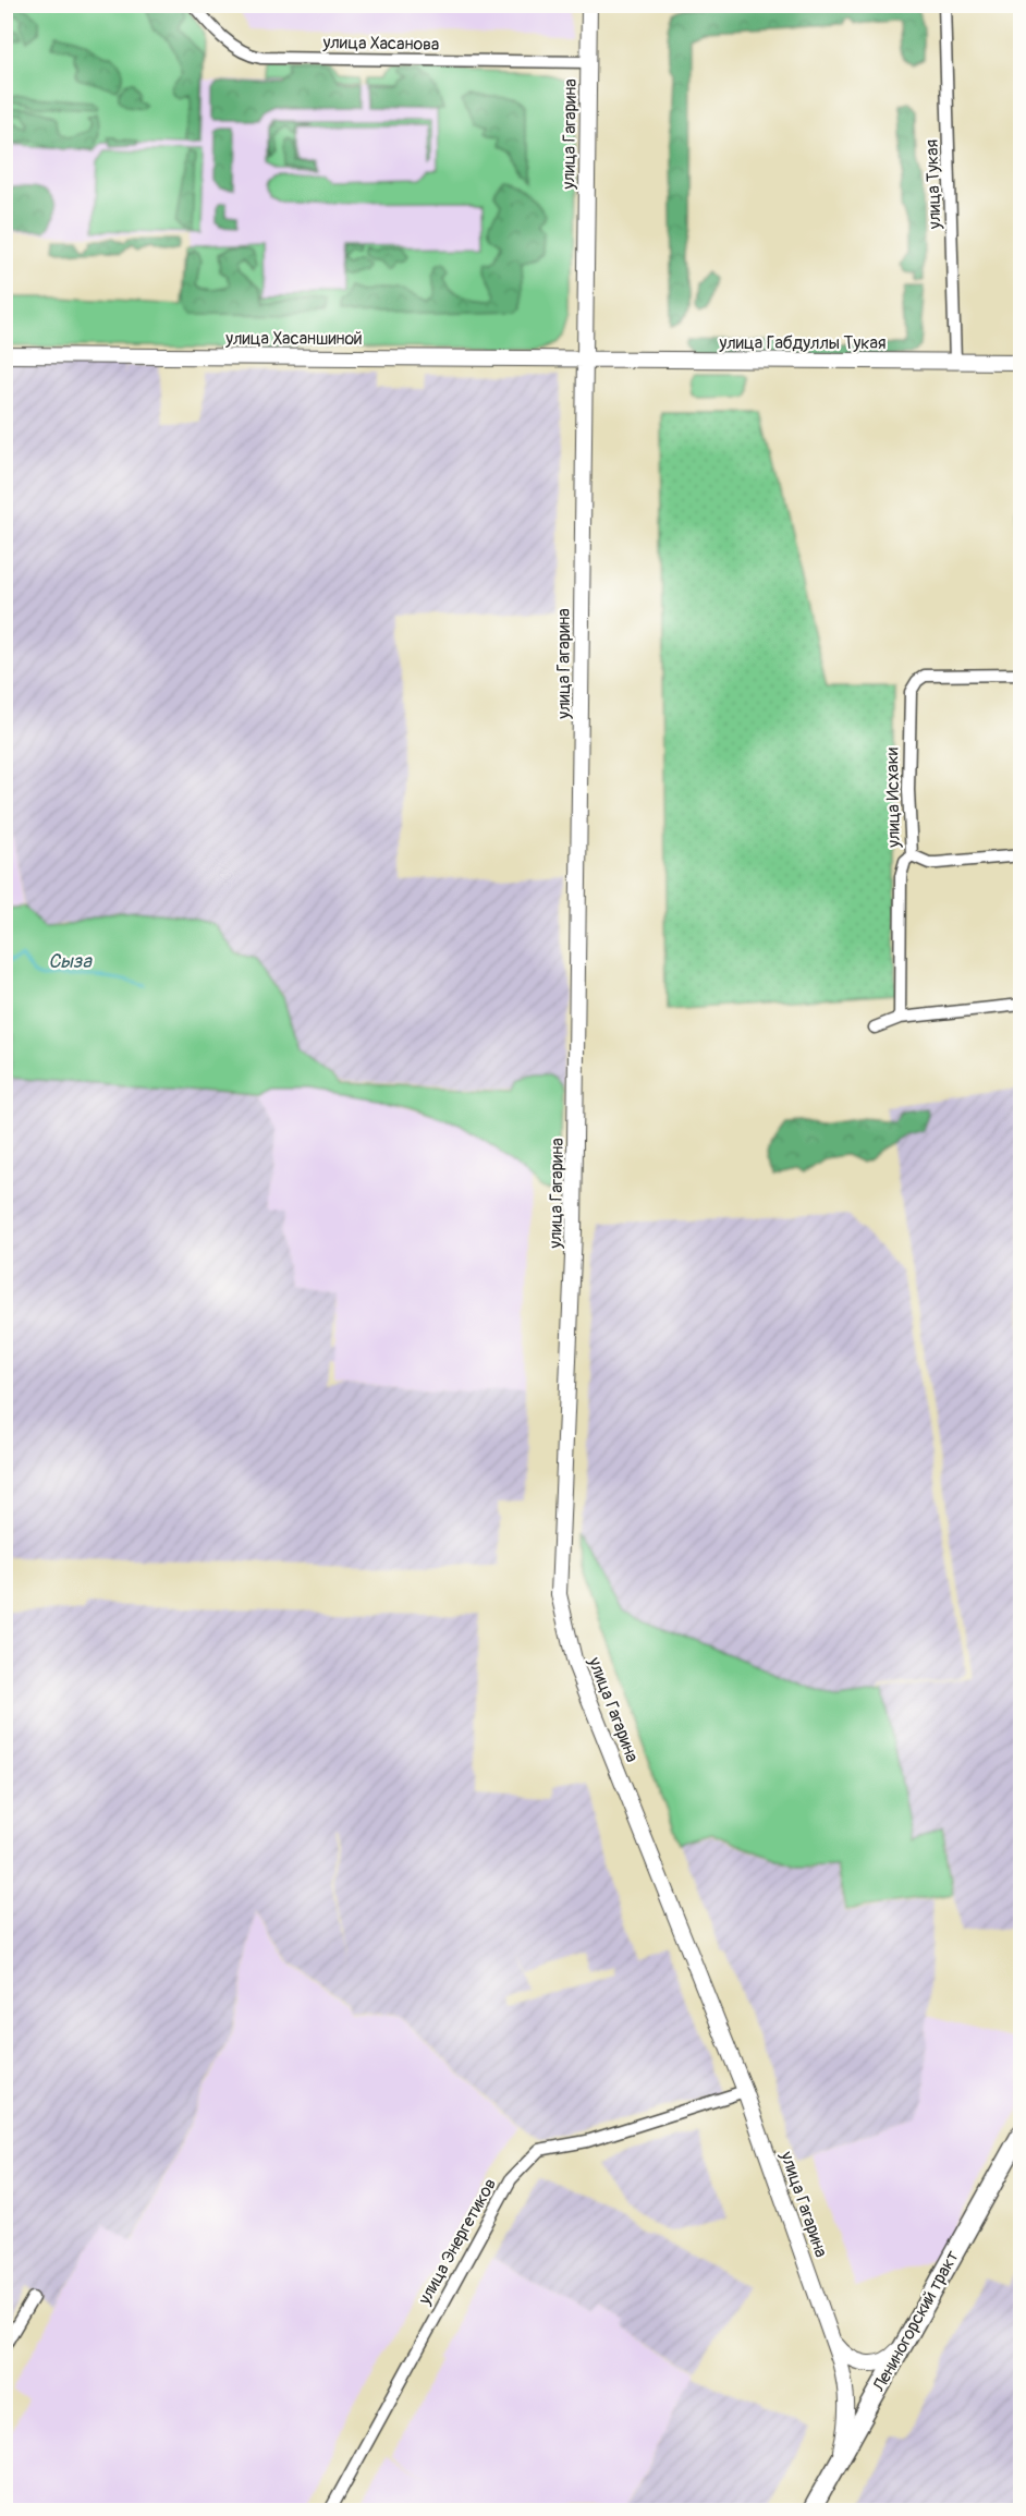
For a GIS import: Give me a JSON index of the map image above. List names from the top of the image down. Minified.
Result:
{"streets":{"main road":["Лениногорский тракт"],"street":["улица Хасанова","улица Гагарина","улица Тукая","улица Хасаншиной","улица Габдуллы Тукая","улица Исхаки","улица Энергетиков"]},"crossings":[["улица Хасанова","улица Гагарина"],["улица Гагарина","улица Хасаншиной"],["улица Гагарина","улица Габдуллы Тукая"],["улица Гагарина","улица Энергетиков"],["улица Гагарина","Лениногорский тракт"],["улица Тукая","улица Габдуллы Тукая"],["улица Хасаншиной","улица Габдуллы Тукая"]],"water":["Сыза"]}
